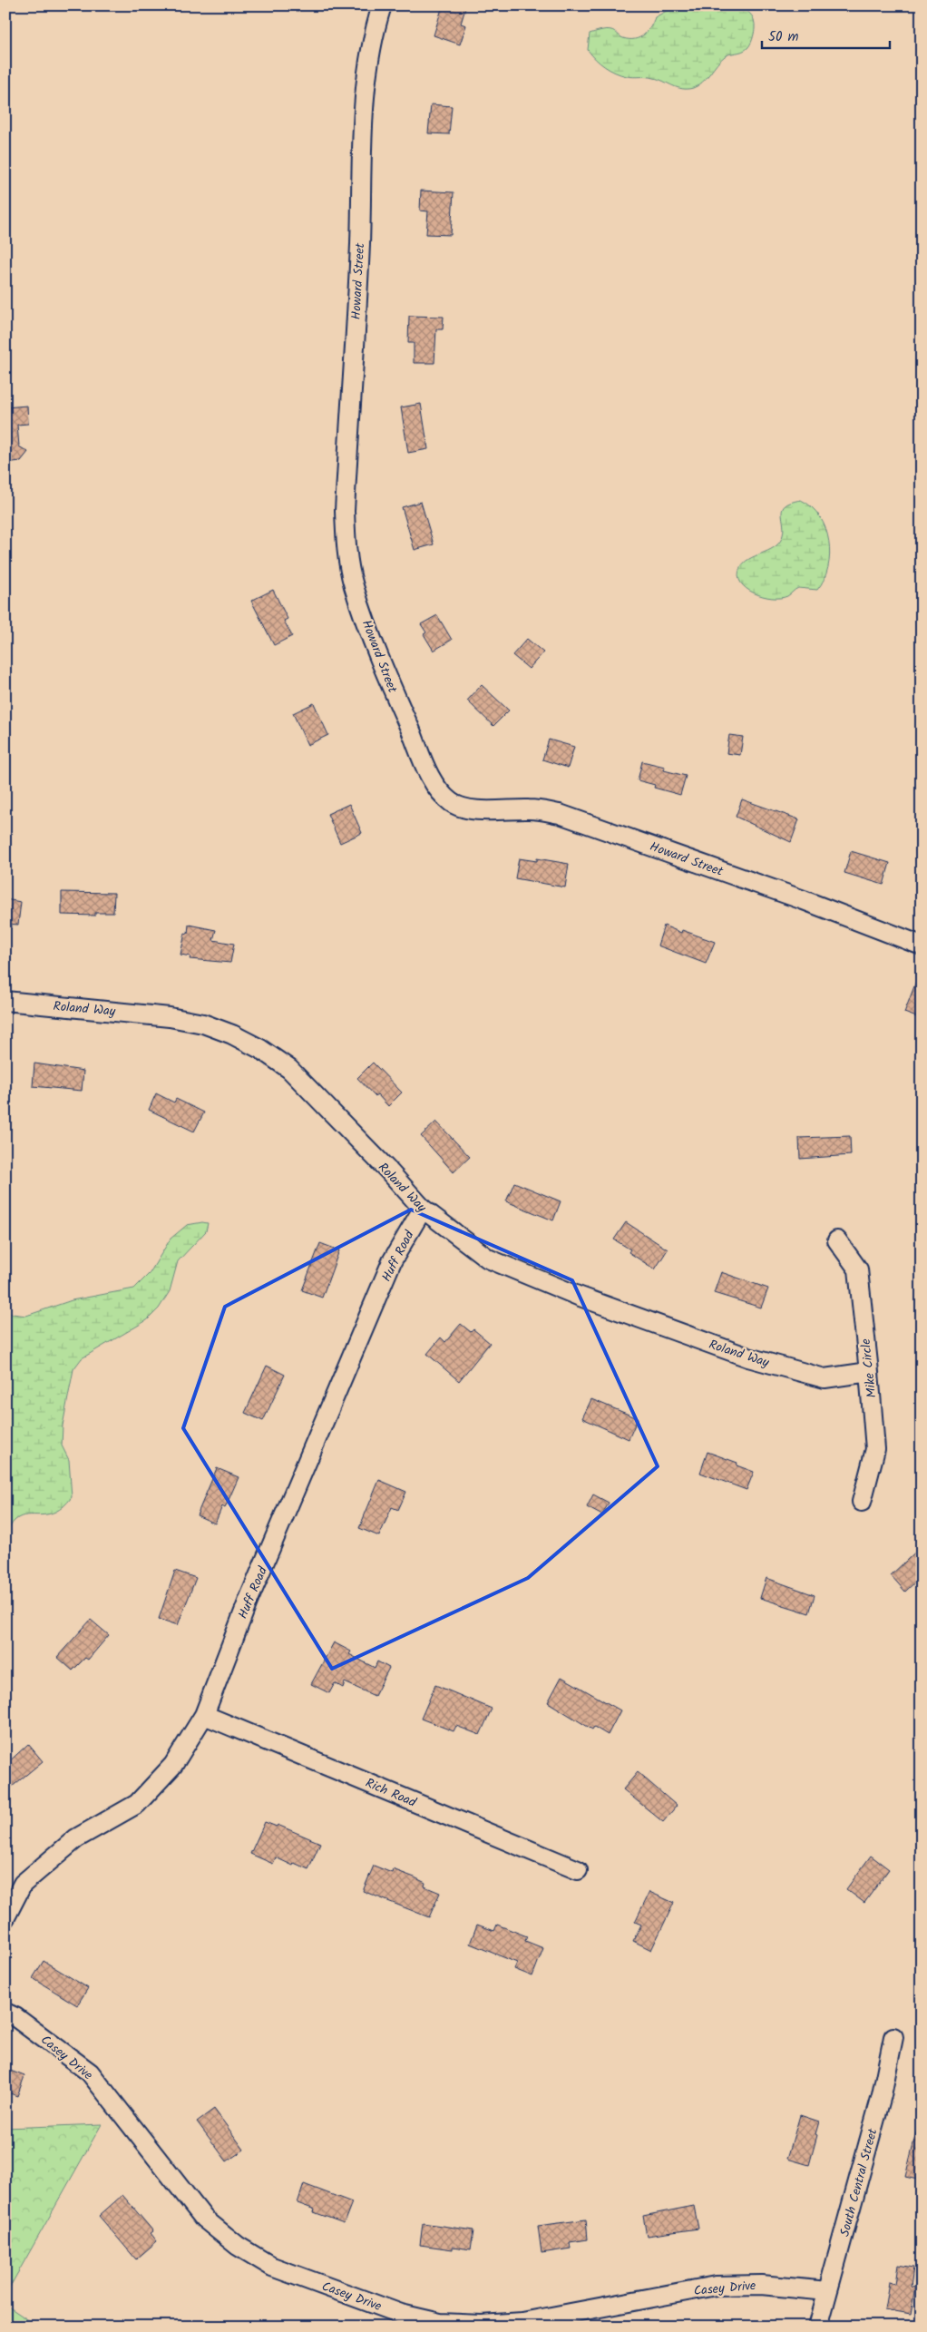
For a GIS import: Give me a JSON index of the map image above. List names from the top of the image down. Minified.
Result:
{"streets":{"street":["Howard Street","Roland Way","Huff Road","Mike Circle","Rich Road","Casey Drive","South Central Street"]},"crossings":[["Roland Way","Huff Road"],["Roland Way","Mike Circle"],["Huff Road","Rich Road"],["Casey Drive","South Central Street"]],"scale_bar":"50 m"}
